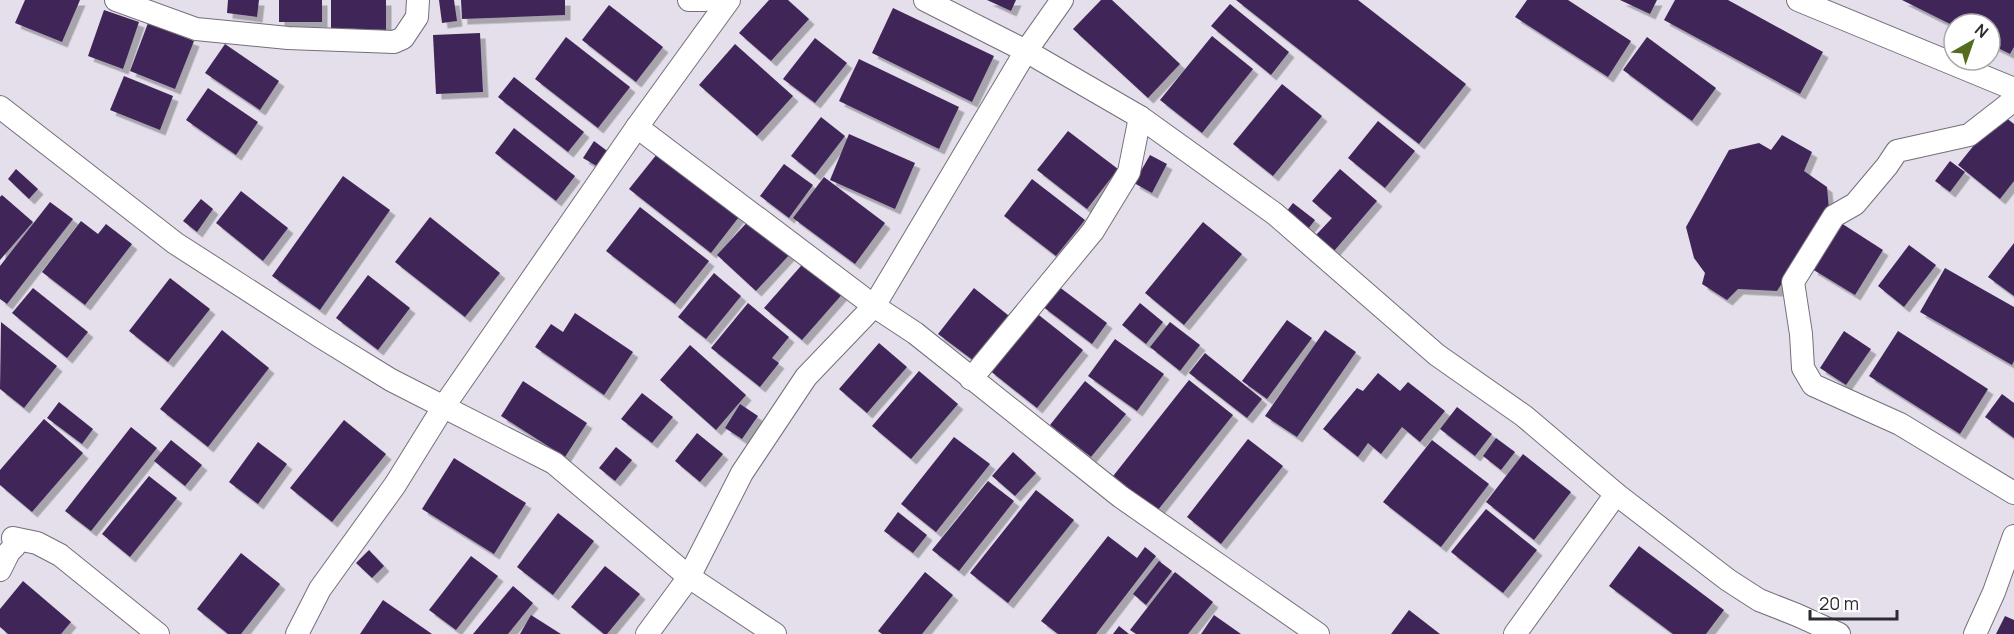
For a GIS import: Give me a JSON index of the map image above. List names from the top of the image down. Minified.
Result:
{"scale_bar":"20 m","north":"top right"}
